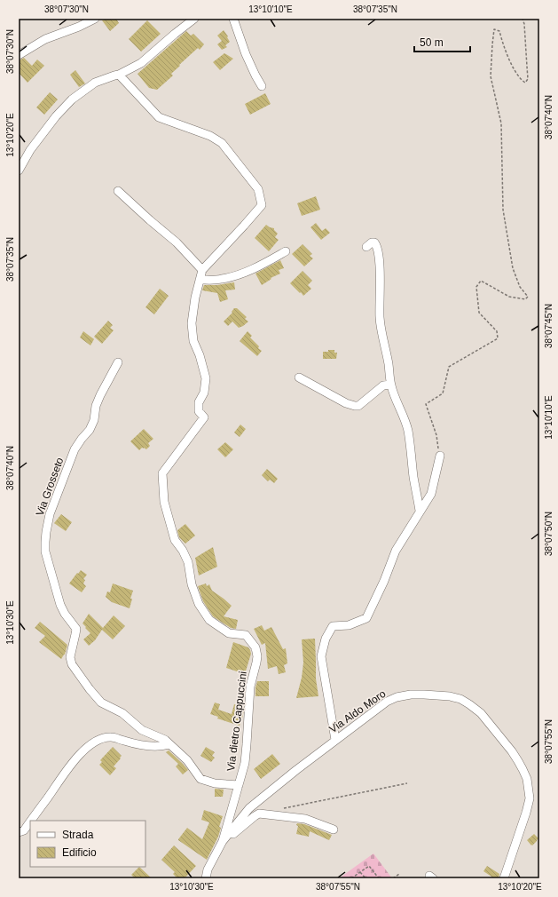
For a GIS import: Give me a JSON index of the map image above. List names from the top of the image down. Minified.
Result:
{"streets":{"street":["Via Grosseto","Via Aldo Moro","Via dietro Cappuccini"]},"crossings":[["Via Grosseto","Via dietro Cappuccini"],["Via Aldo Moro","Via dietro Cappuccini"]],"legend":["Strada","Edificio"],"scale_bar":"50 m","coordinates":["38°07'30\"N","13°10'10\"E","38°07'35\"N","38°07'40\"N","13°10'20\"E","38°07'45\"N","38°07'50\"N","13°10'30\"E","38°07'55\"N"]}
